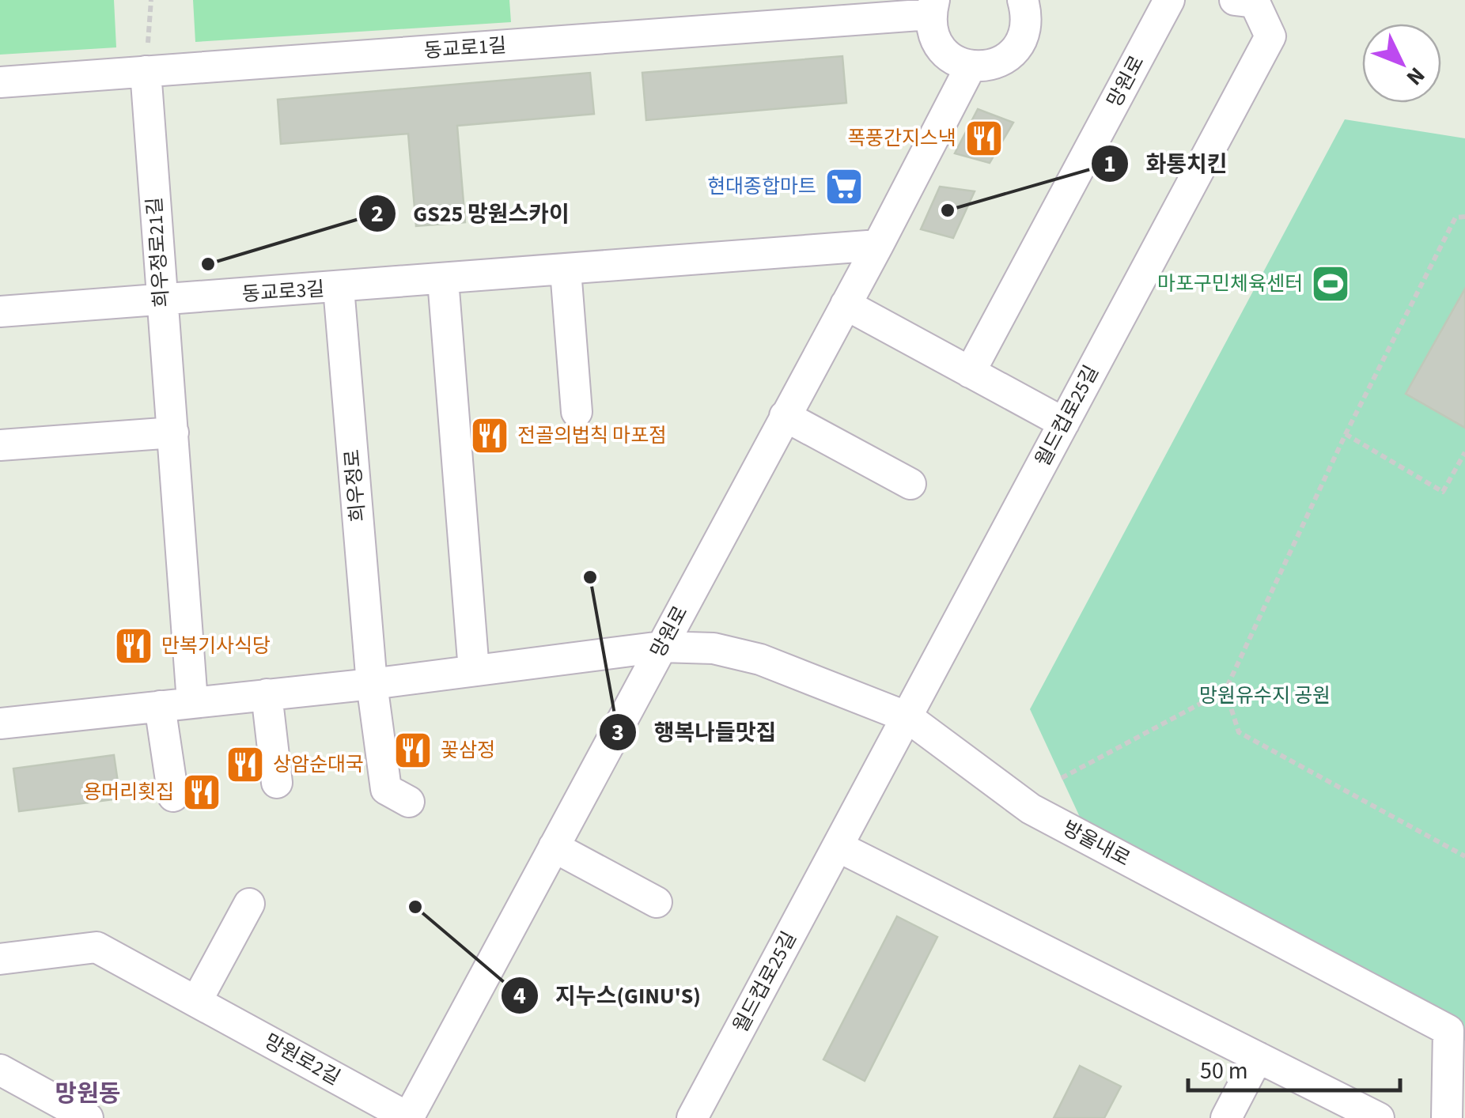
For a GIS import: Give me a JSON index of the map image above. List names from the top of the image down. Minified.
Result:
{"streets":{"street":["동교로1길","망원로","희우정로21길","동교로3길","월드컵로25길","희우정로","방울내로","망원로2길"]},"crossings":[["동교로1길","희우정로21길"],["망원로","동교로3길"],["망원로","방울내로"],["망원로","망원로2길"],["희우정로21길","동교로3길"],["동교로3길","희우정로"],["월드컵로25길","방울내로"]],"districts":["망원동"],"parks":["망원유수지 공원"],"places":{"restaurant":["폭풍간지스낵","전골의법칙 마포점","만복기사식당","꽃삼정","상암순대국","용머리횟집"],"supermarket":["현대종합마트"],"other":["화통치킨","GS25 망원스카이","행복나들맛집","지누스(GINU'S)"],"sports":["마포구민체육센터"]},"scale_bar":"50 m","north":"bottom right"}
